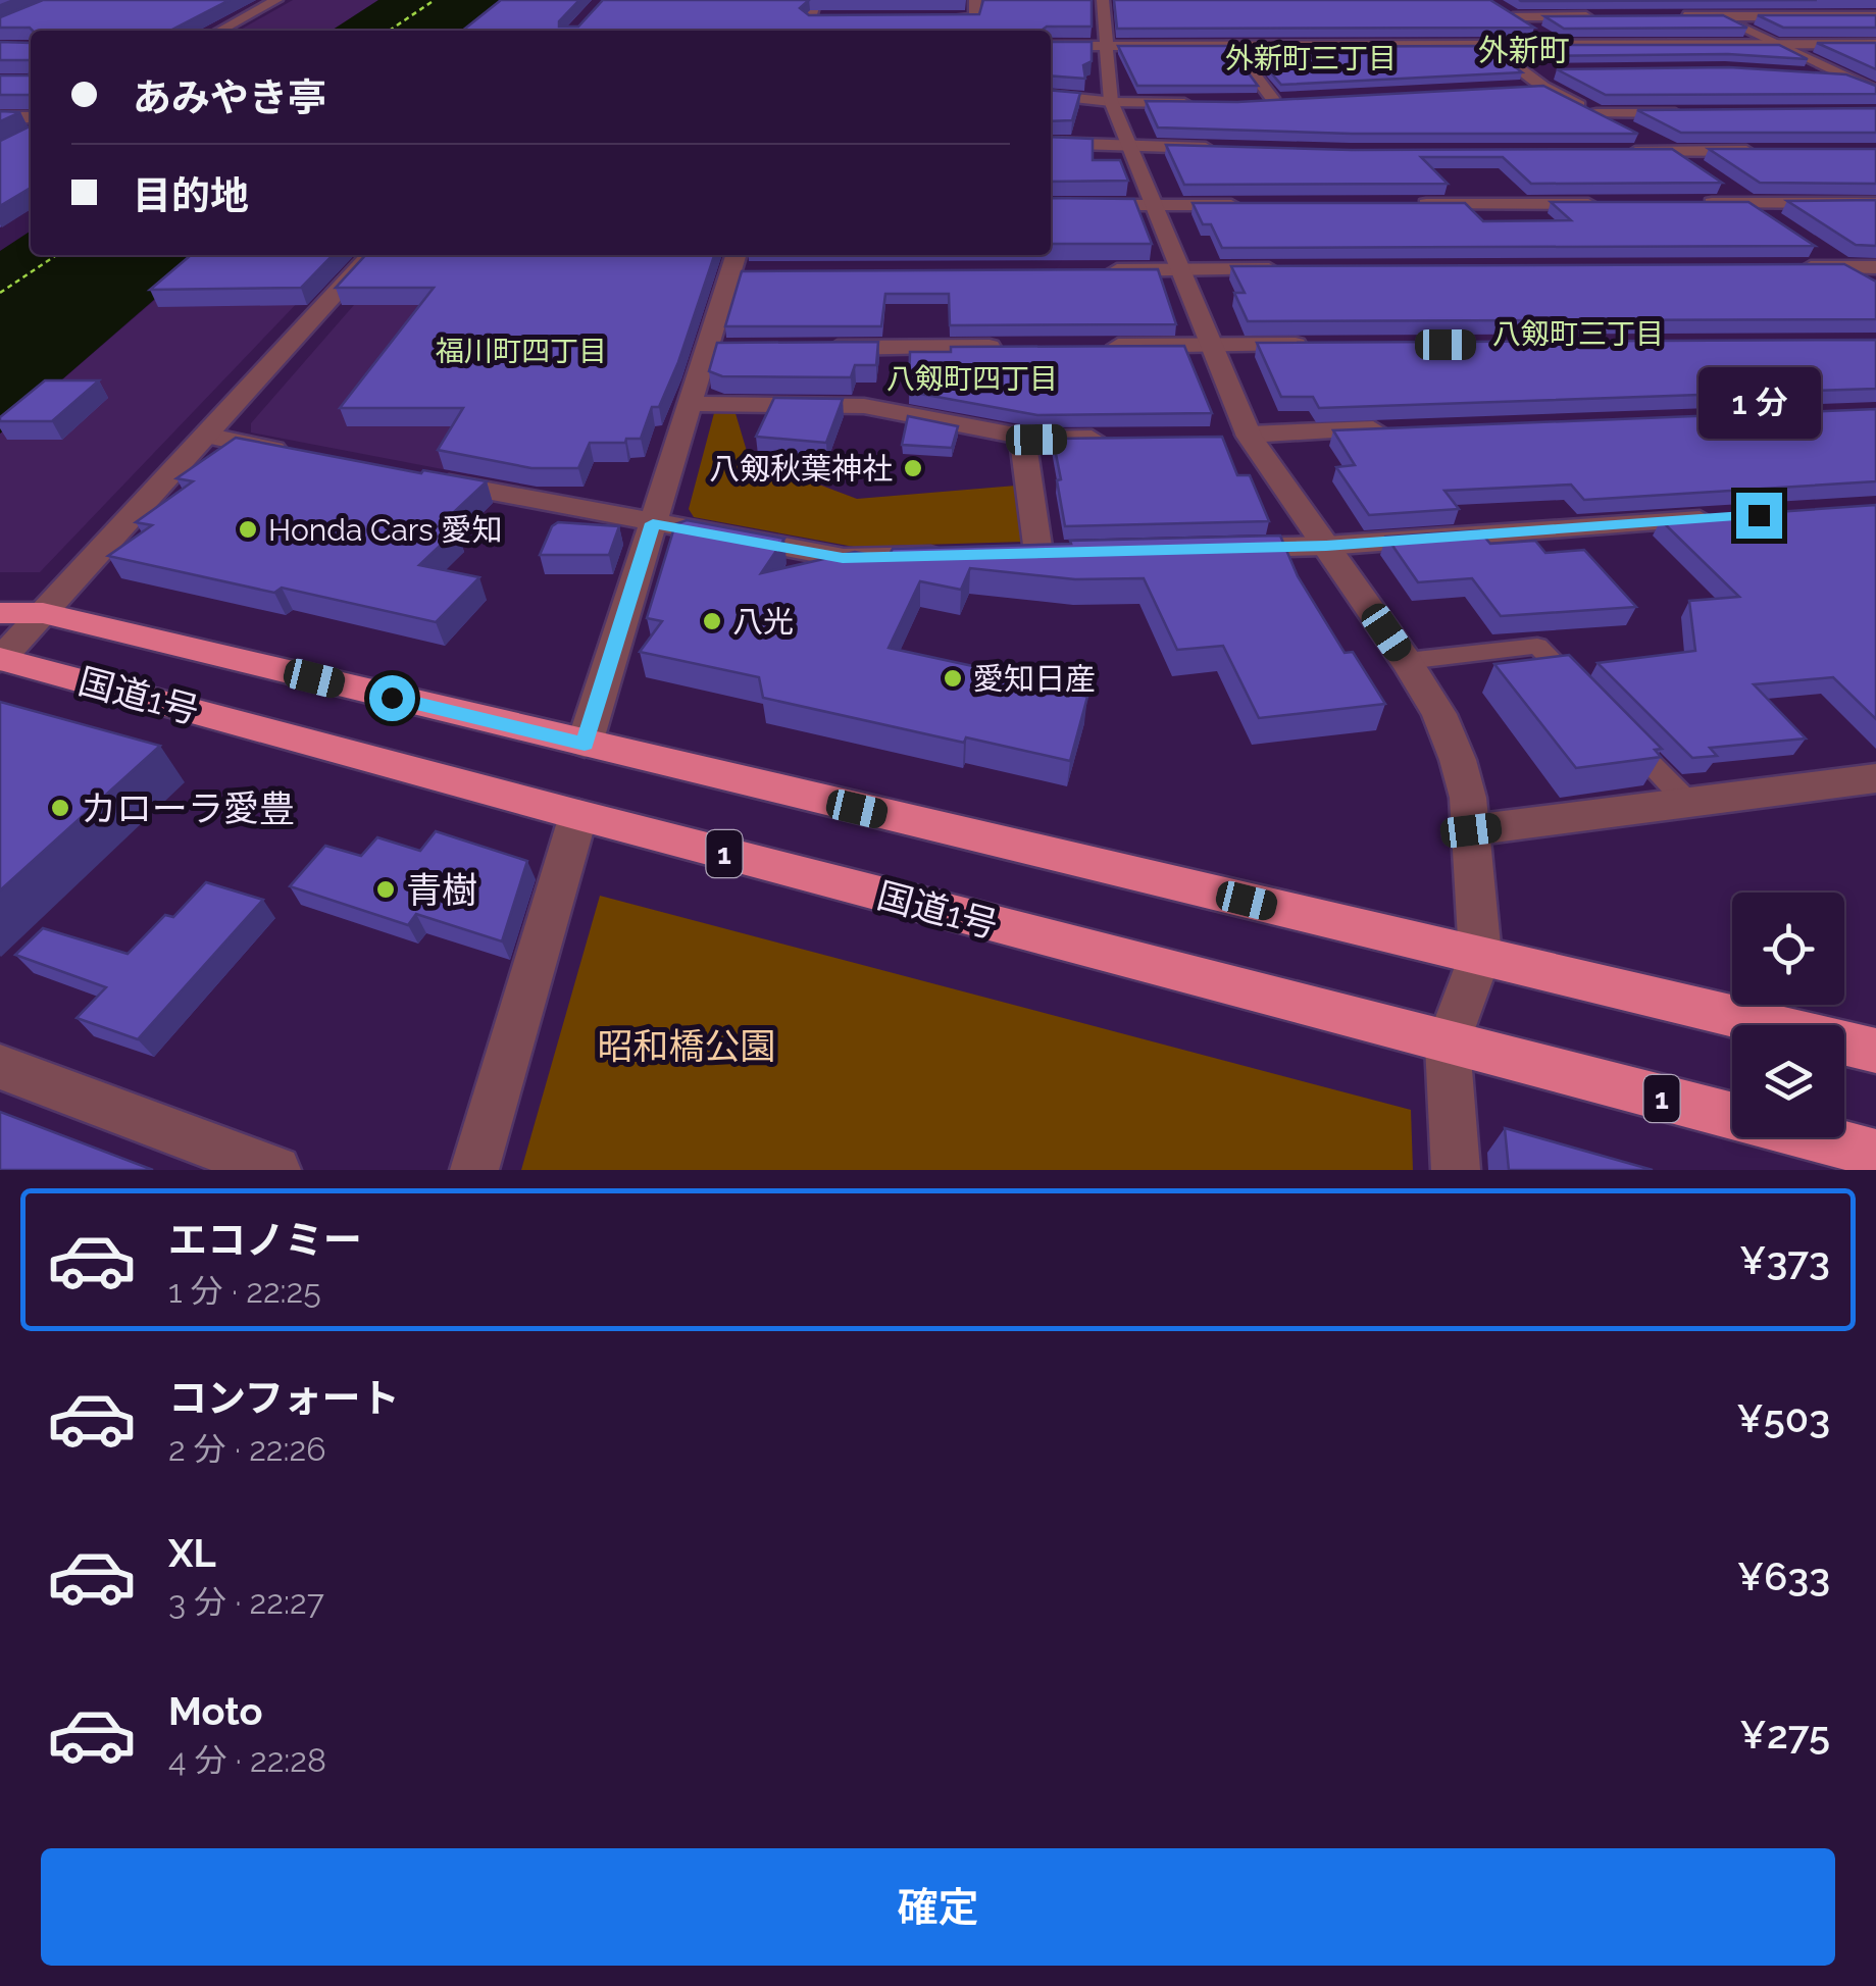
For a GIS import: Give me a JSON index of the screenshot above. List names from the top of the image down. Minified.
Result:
{"streets":{"highway":["国道1号","1"]},"districts":["外新町","外新町三丁目","八剱町三丁目","福川町四丁目","八剱町四丁目"],"parks":["昭和橋公園"],"places":["八剱秋葉神社","Honda Cars 愛知","八光","愛知日産","カローラ愛豊","青樹"],"page":{"banner":["あみやき亭","目的地"],"bubble":"1 分","list":[{"name":"エコノミー","note":"1 分 · 22:25","value":"¥373"},{"name":"コンフォート","note":"2 分 · 22:26","value":"¥503"},{"name":"XL","note":"3 分 · 22:27","value":"¥633"},{"name":"Moto","note":"4 分 · 22:28","value":"¥275"}],"buttons":"確定"}}
